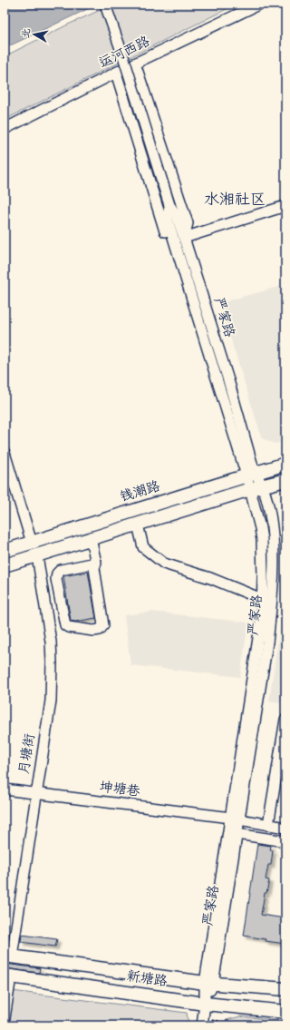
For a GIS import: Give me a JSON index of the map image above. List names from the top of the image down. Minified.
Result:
{"streets":{"main road":["钱潮路","新塘路"],"street":["运河西路","严家路","月塘街","坤塘巷"]},"crossings":[["运河西路","严家路"],["严家路","钱潮路"],["严家路","坤塘巷"],["严家路","新塘路"],["月塘街","坤塘巷"],["月塘街","新塘路"]],"districts":["水湘社区"],"north":"left"}
